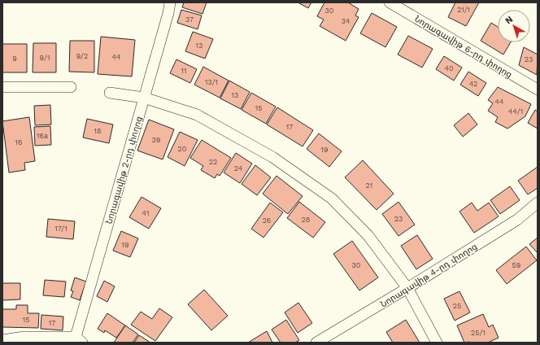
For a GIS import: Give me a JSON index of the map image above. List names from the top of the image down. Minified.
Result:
{"streets":{"street":["Նորագավիթ 6-րդ փողոց","Նորագավիթ 2-րդ փողոց","Նորագավիթ 4-րդ փողոց"]},"house_numbers":["21/1","30","37","34","13","9/2","44","9/1","9","23","40","11","13/1","42","13","44","15","44/1","17","18","16a","39","16","20","19","22","24","21","41","23","28","26","17/1","19","30","59","25","15","17","25/1"],"north":"top left"}
